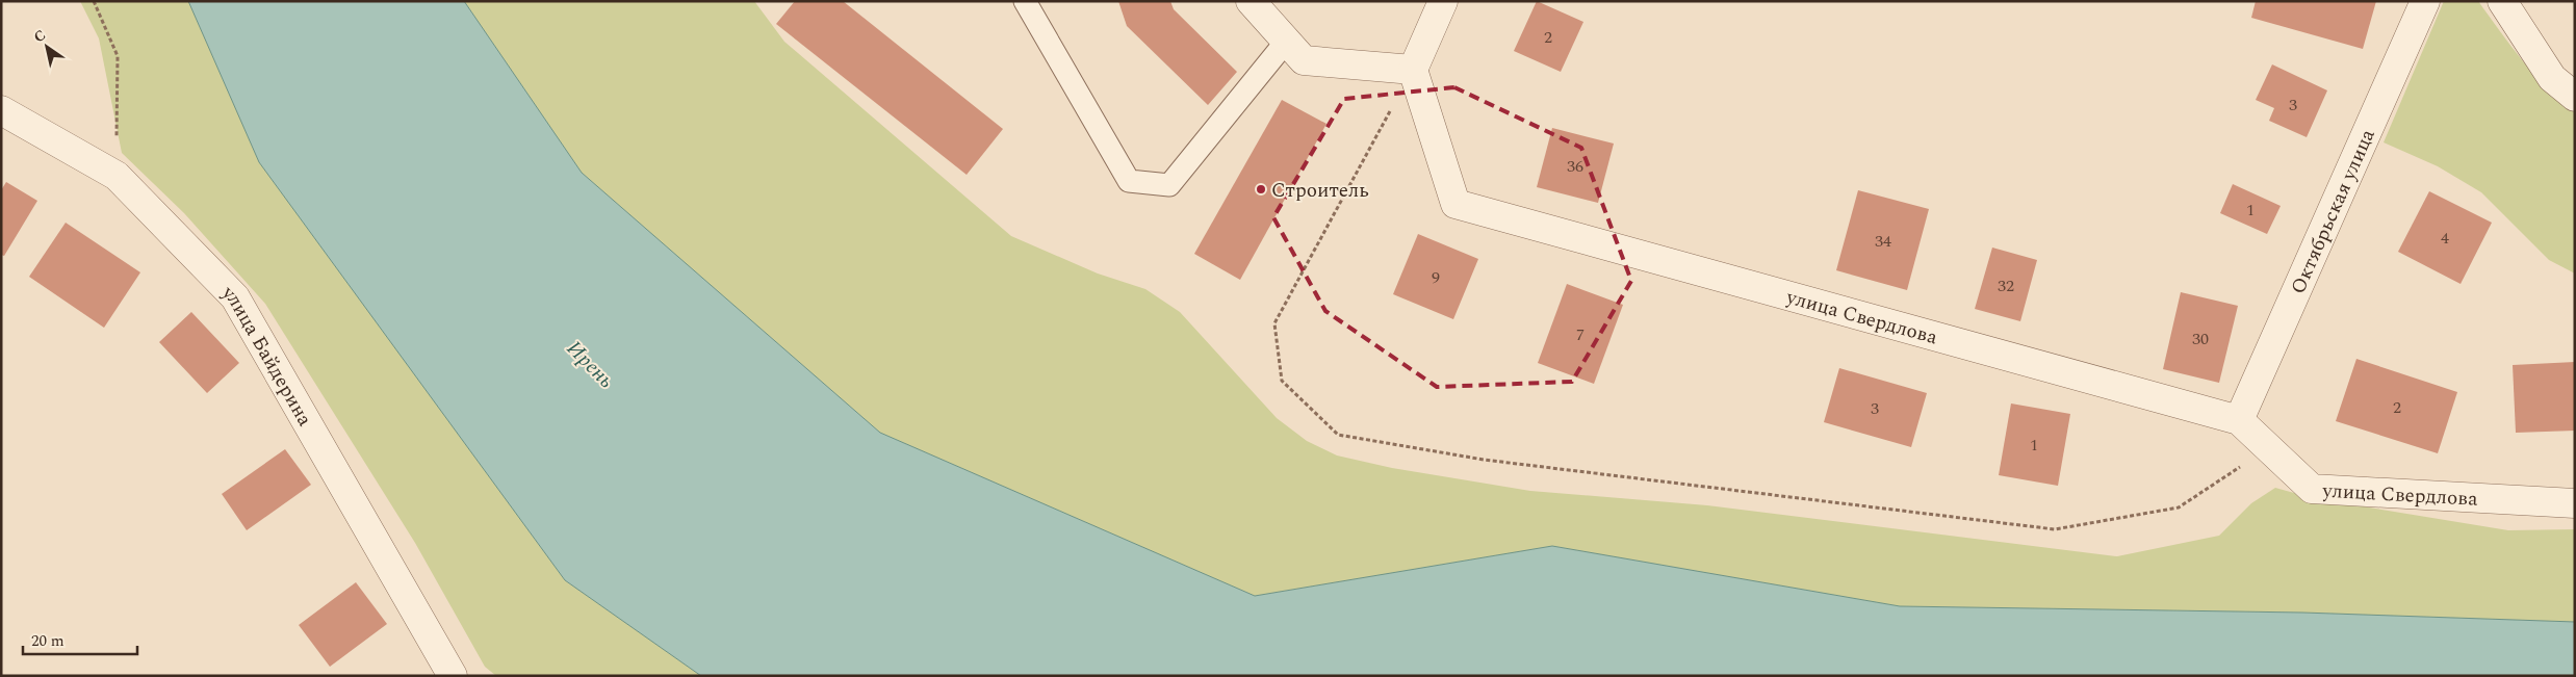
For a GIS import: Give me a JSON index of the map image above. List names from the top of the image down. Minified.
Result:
{"streets":{"street":["Октябрьская улица","улица Свердлова","улица Байдерина"]},"crossings":[["Октябрьская улица","улица Свердлова"]],"water":["Ирень"],"places":["Строитель"],"house_numbers":["2","3","36","1","4","34","9","32","7","30","2","3","1"],"scale_bar":"20 m","north":"top left"}
